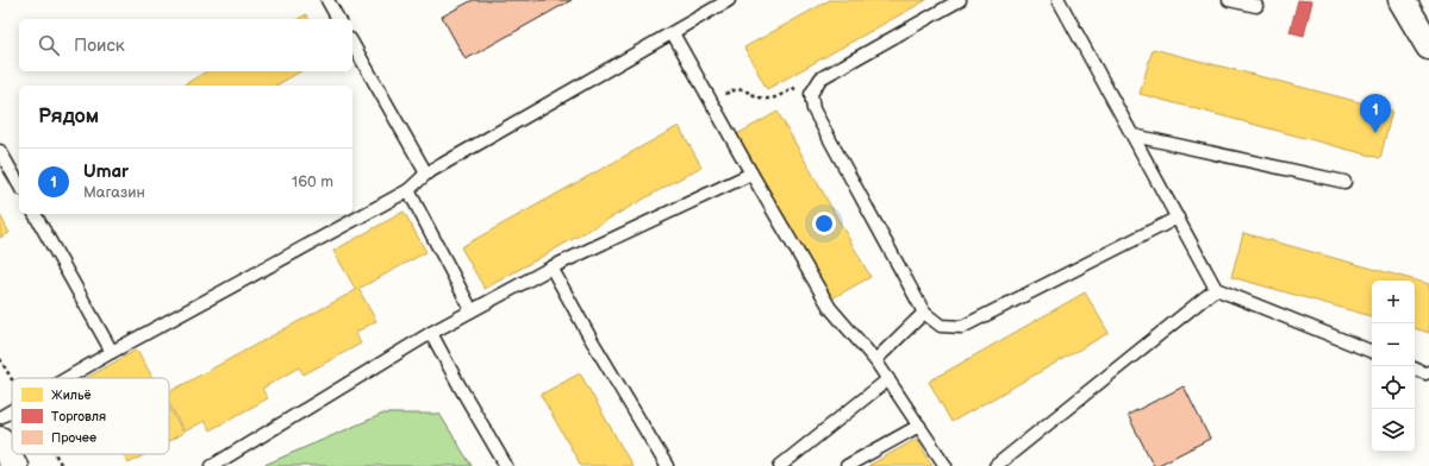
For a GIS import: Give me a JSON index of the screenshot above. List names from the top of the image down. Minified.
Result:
{"legend":["Жильё","Торговля","Прочее"],"page":{"search":"Поиск","heading":"Рядом","pins":"1","list":[{"mark":"1","name":"Umar","note":"Магазин","value":"160 m"}],"map_buttons":["+","−"]}}
